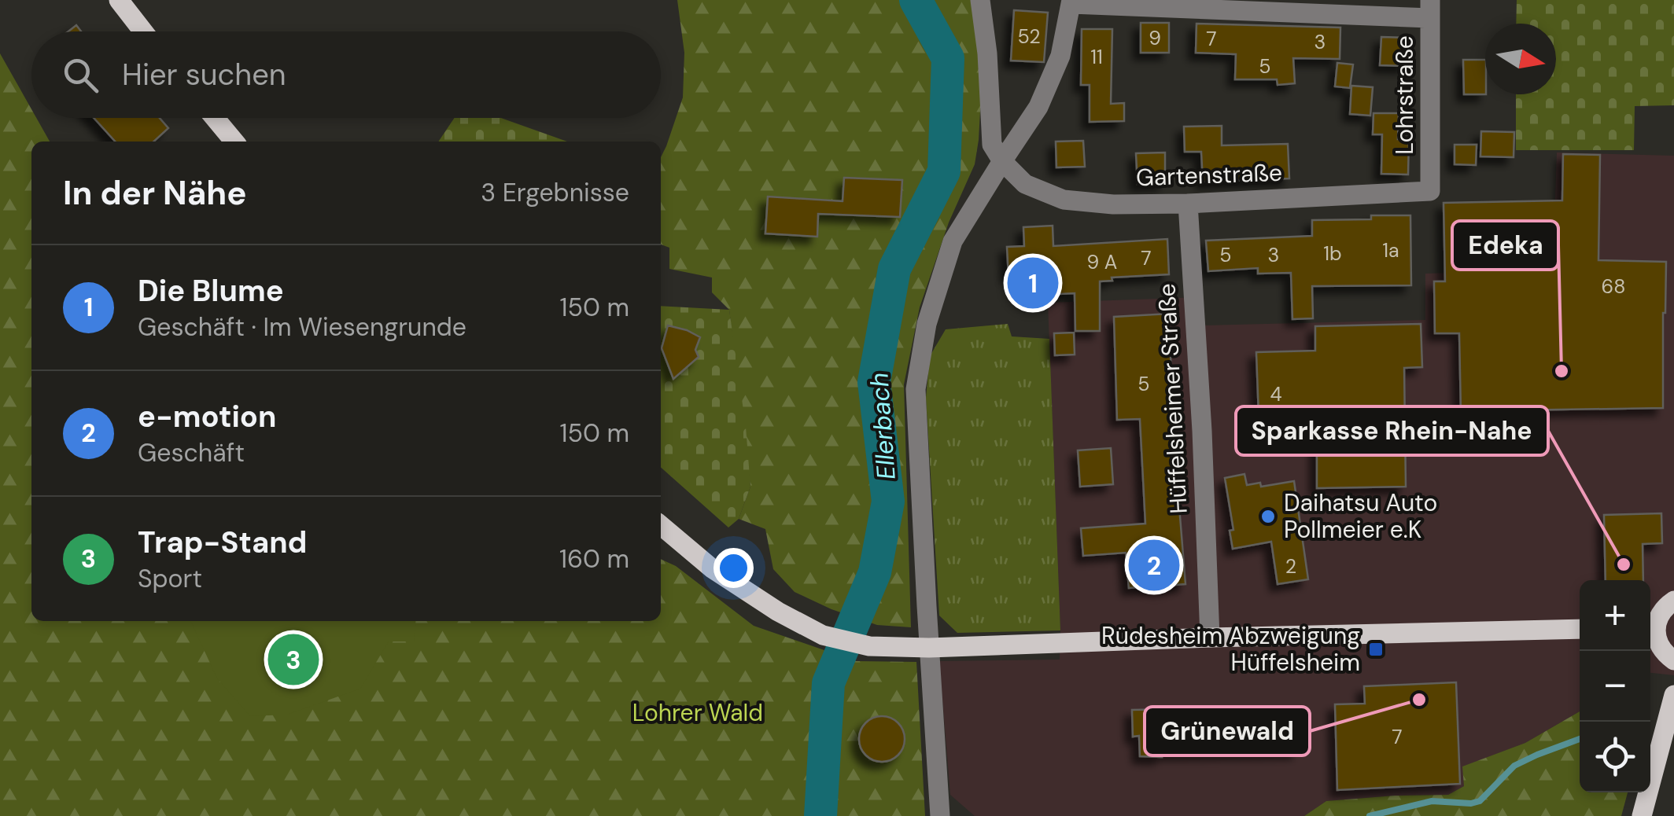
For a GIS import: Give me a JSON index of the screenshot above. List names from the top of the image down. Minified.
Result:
{"streets":{"street":["Lohrstraße","Gartenstraße","Hüffelsheimer Straße"]},"crossings":[["Lohrstraße","Gartenstraße"],["Gartenstraße","Hüffelsheimer Straße"]],"water":["Ellerbach"],"parks":["Lohrer Wald"],"places":{"other":["Edeka","Daihatsu Auto Pollmeier e.K","Sparkasse Rhein-Nahe","Grünewald"],"transit":["Rüdesheim Abzweigung Hüffelsheim"]},"house_numbers":["52","9","7","3","11","5","1a","1b","5","3","7","9 A","68","5","4","2","7"],"north":"right","page":{"search":"Hier suchen","heading":["In der Nähe","3 Ergebnisse"],"list":[{"mark":"1","name":"Die Blume","note":"Geschäft · Im Wiesengrunde","value":"150 m"},{"mark":"2","name":"e-motion","note":"Geschäft","value":"150 m"},{"mark":"3","name":"Trap-Stand","note":"Sport","value":"160 m"}],"pins":["1","2","3"],"map_buttons":["+","−"]}}
